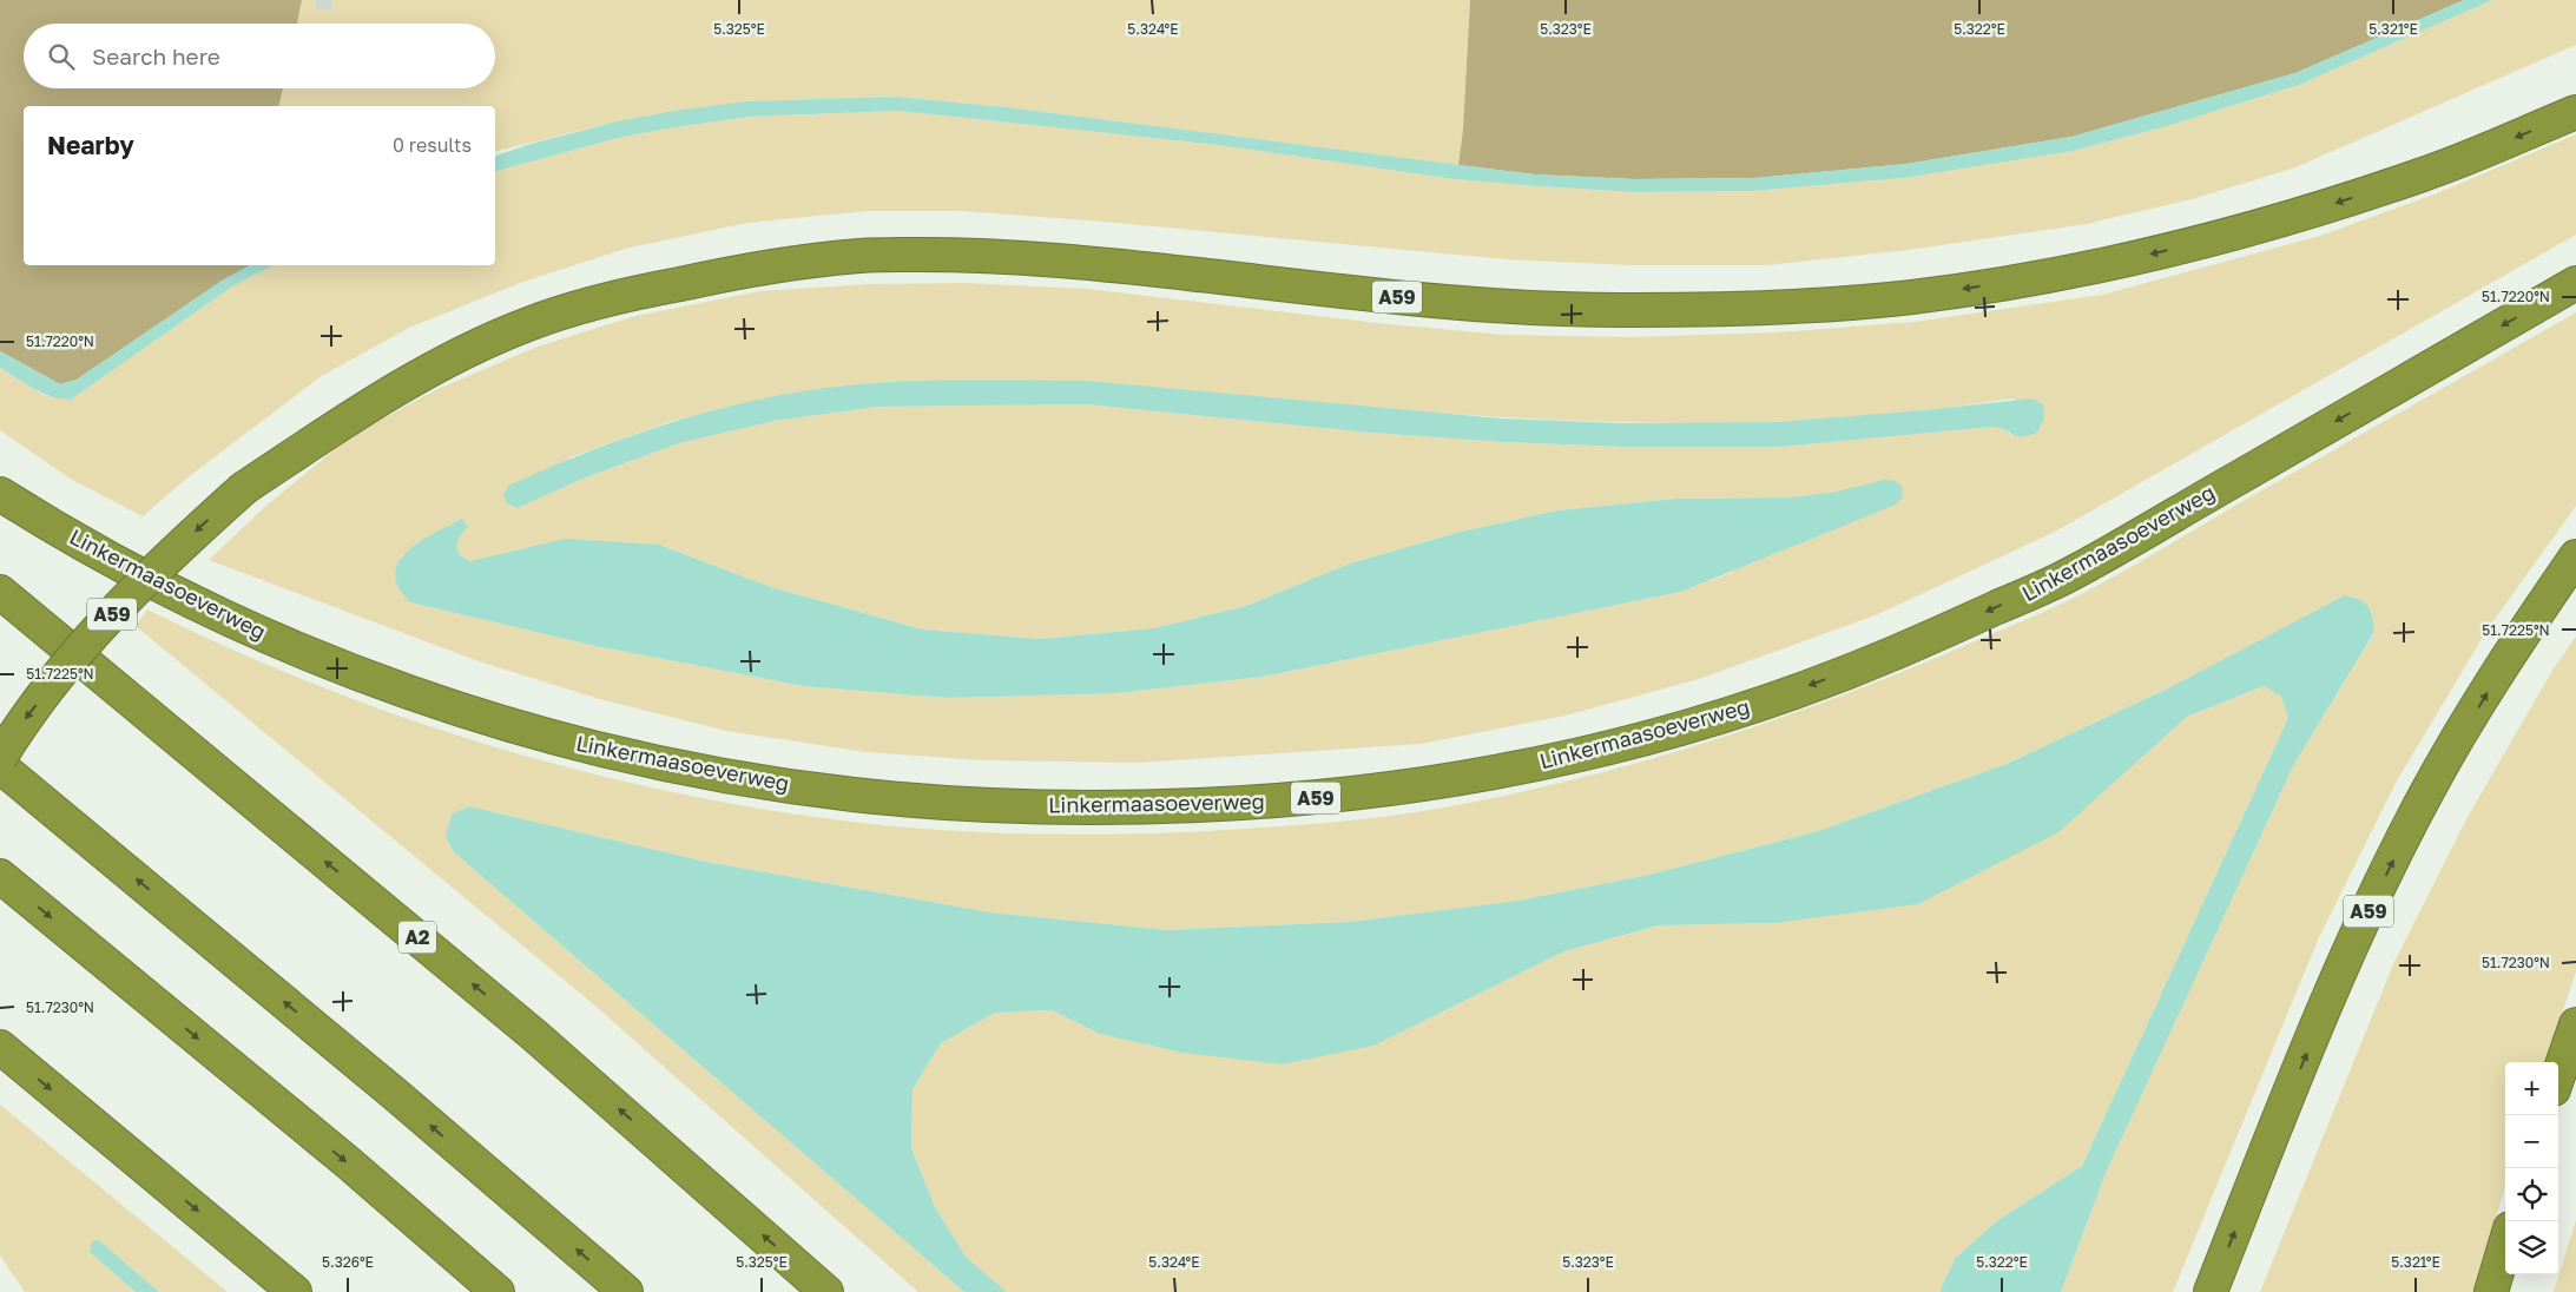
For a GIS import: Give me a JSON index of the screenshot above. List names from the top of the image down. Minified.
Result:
{"streets":{"highway":["A59","Linkermaasoeverweg","A2"]},"page":{"search":"Search here","heading":["Nearby","0 results"],"map_buttons":["+","−"]},"coordinates":["5.325°E","5.324°E","5.323°E","5.322°E","5.321°E","51.7220°N","51.7225°N","51.7230°N","5.326°E"]}
